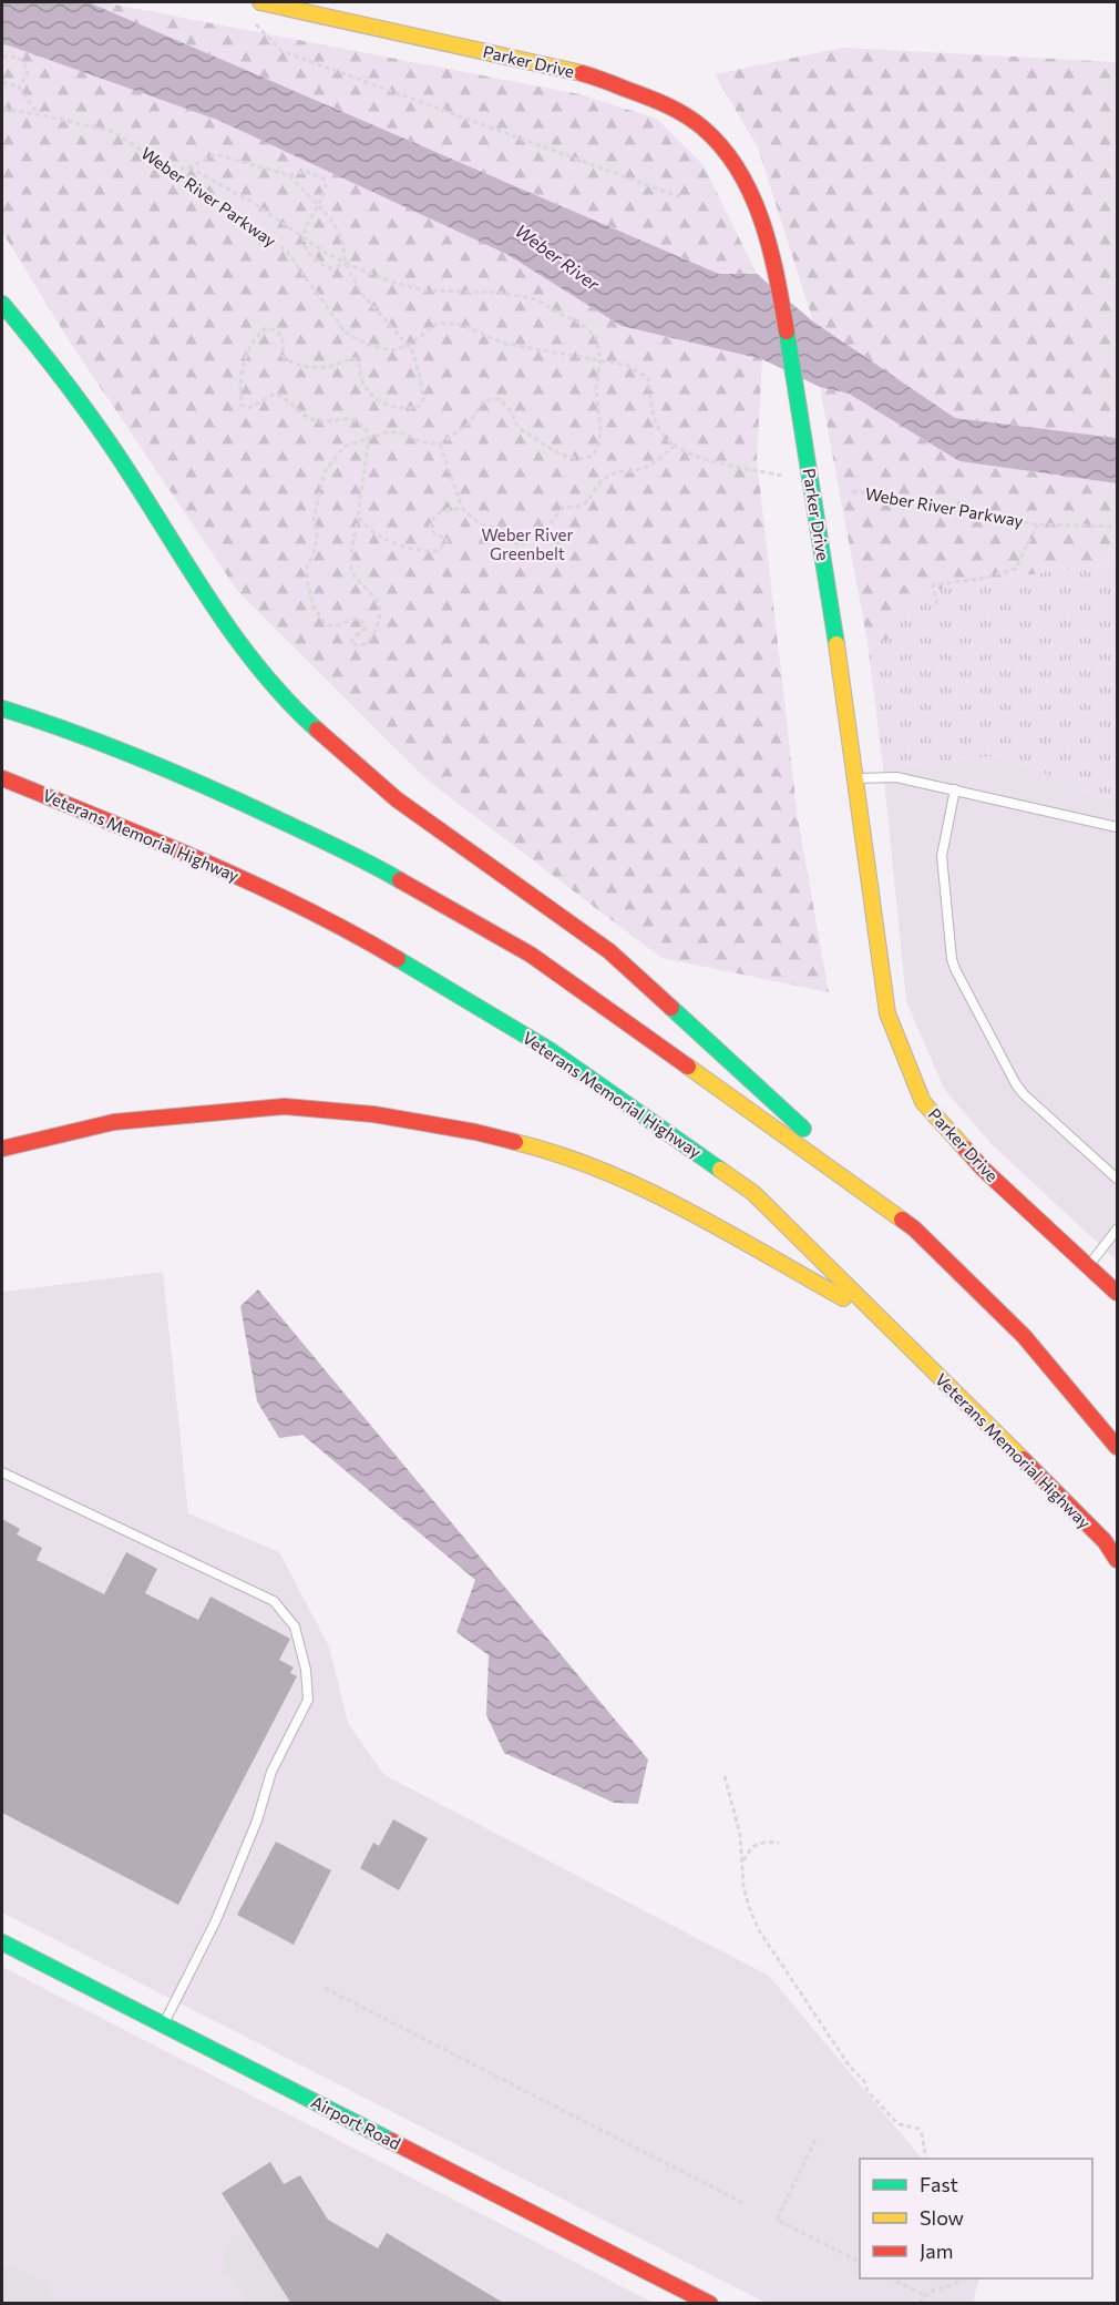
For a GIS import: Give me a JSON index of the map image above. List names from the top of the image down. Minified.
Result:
{"streets":{"main road":["Parker Drive","Veterans Memorial Highway","Airport Road"],"path":["Weber River Parkway"]},"water":["Weber River"],"parks":["Weber River Greenbelt"],"legend":["Fast","Slow","Jam"]}
